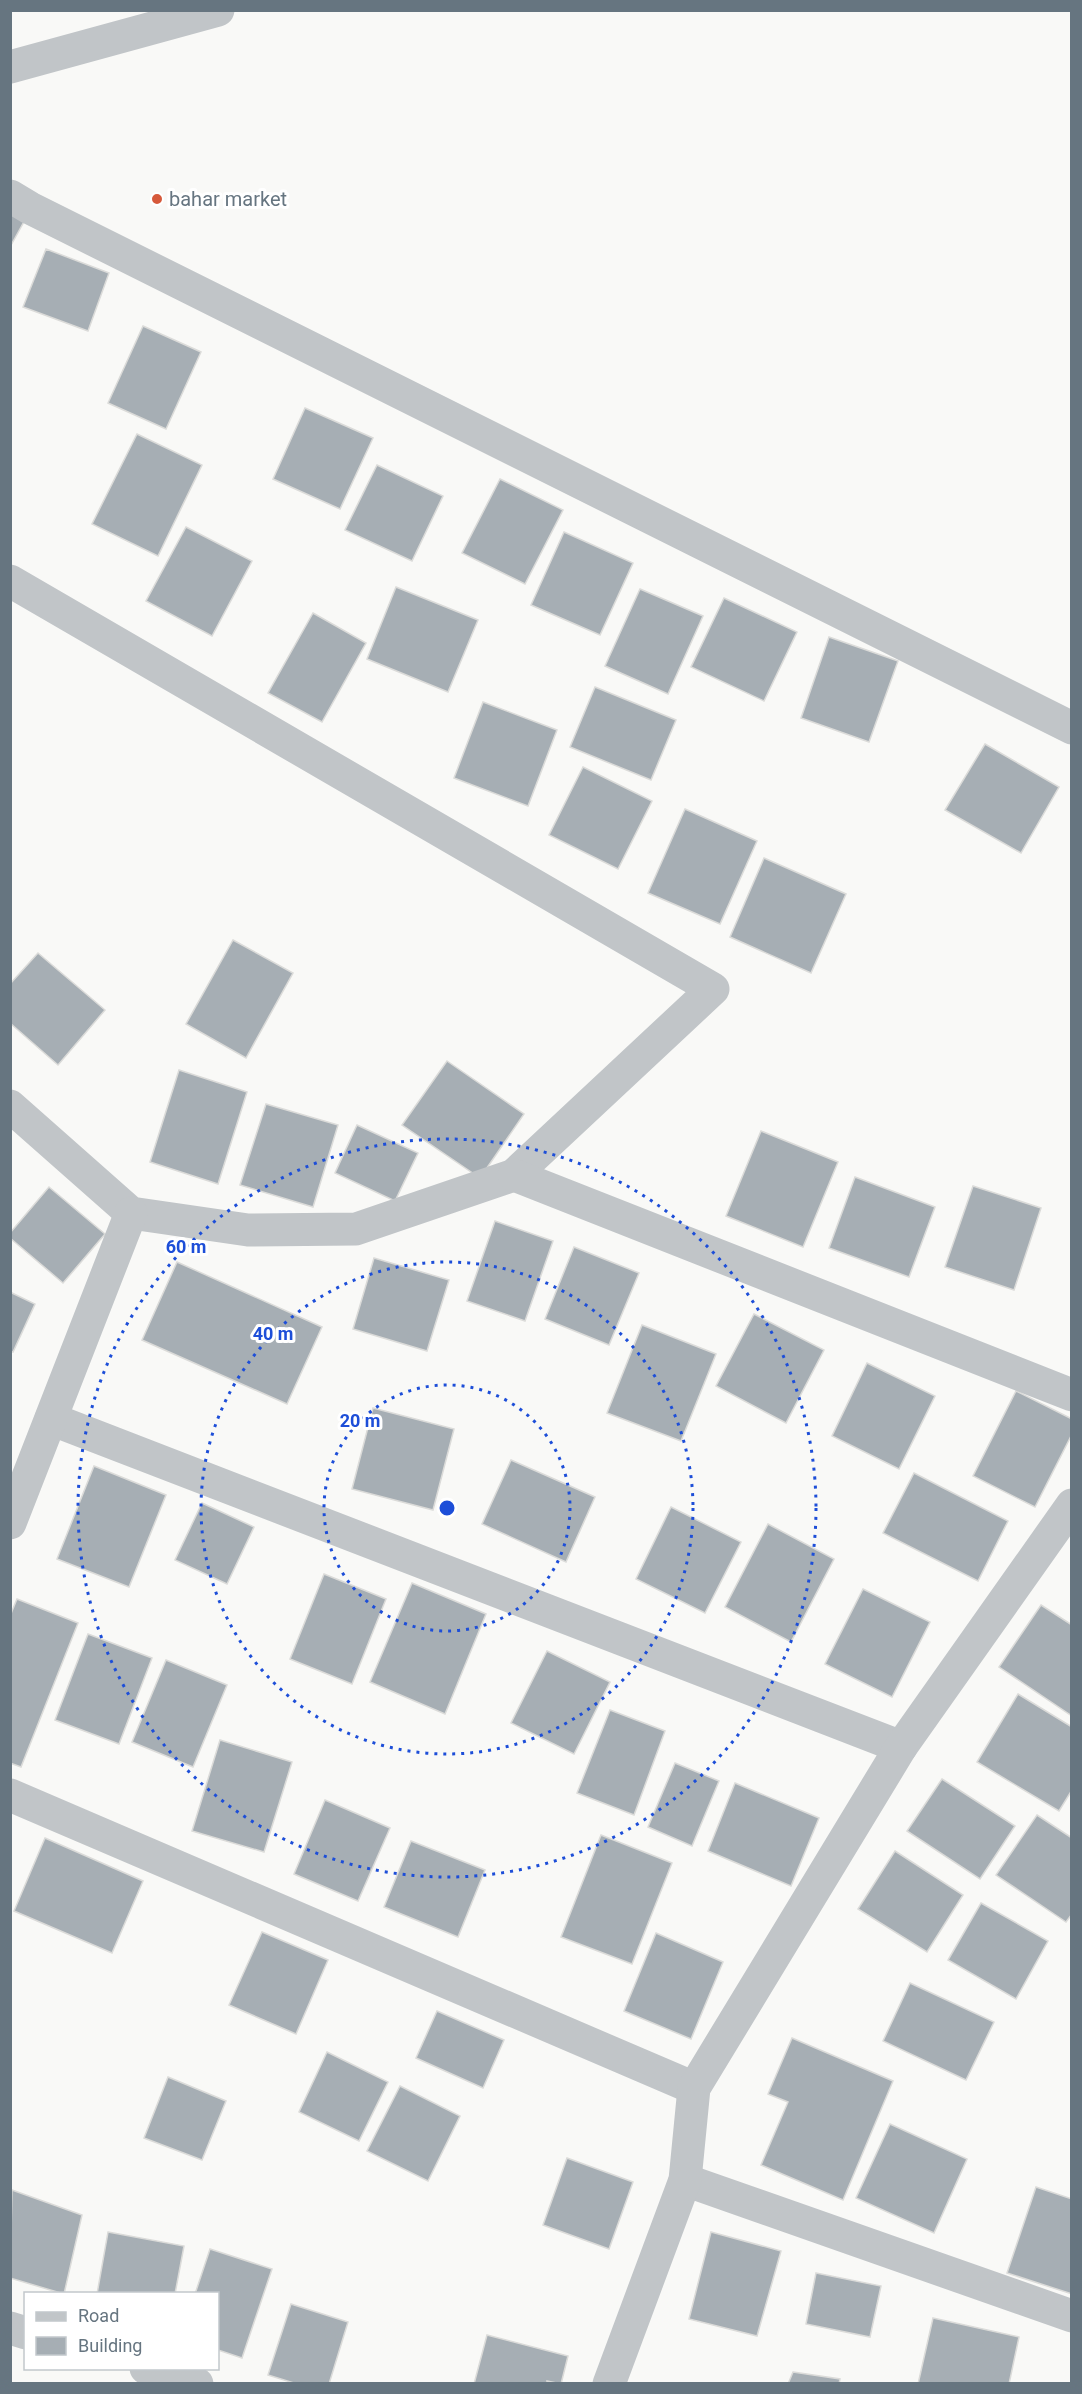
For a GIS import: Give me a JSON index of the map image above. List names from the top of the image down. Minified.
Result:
{"places":["bahar market"],"legend":["Road","Building"],"rings":["60 m","40 m","20 m"]}
